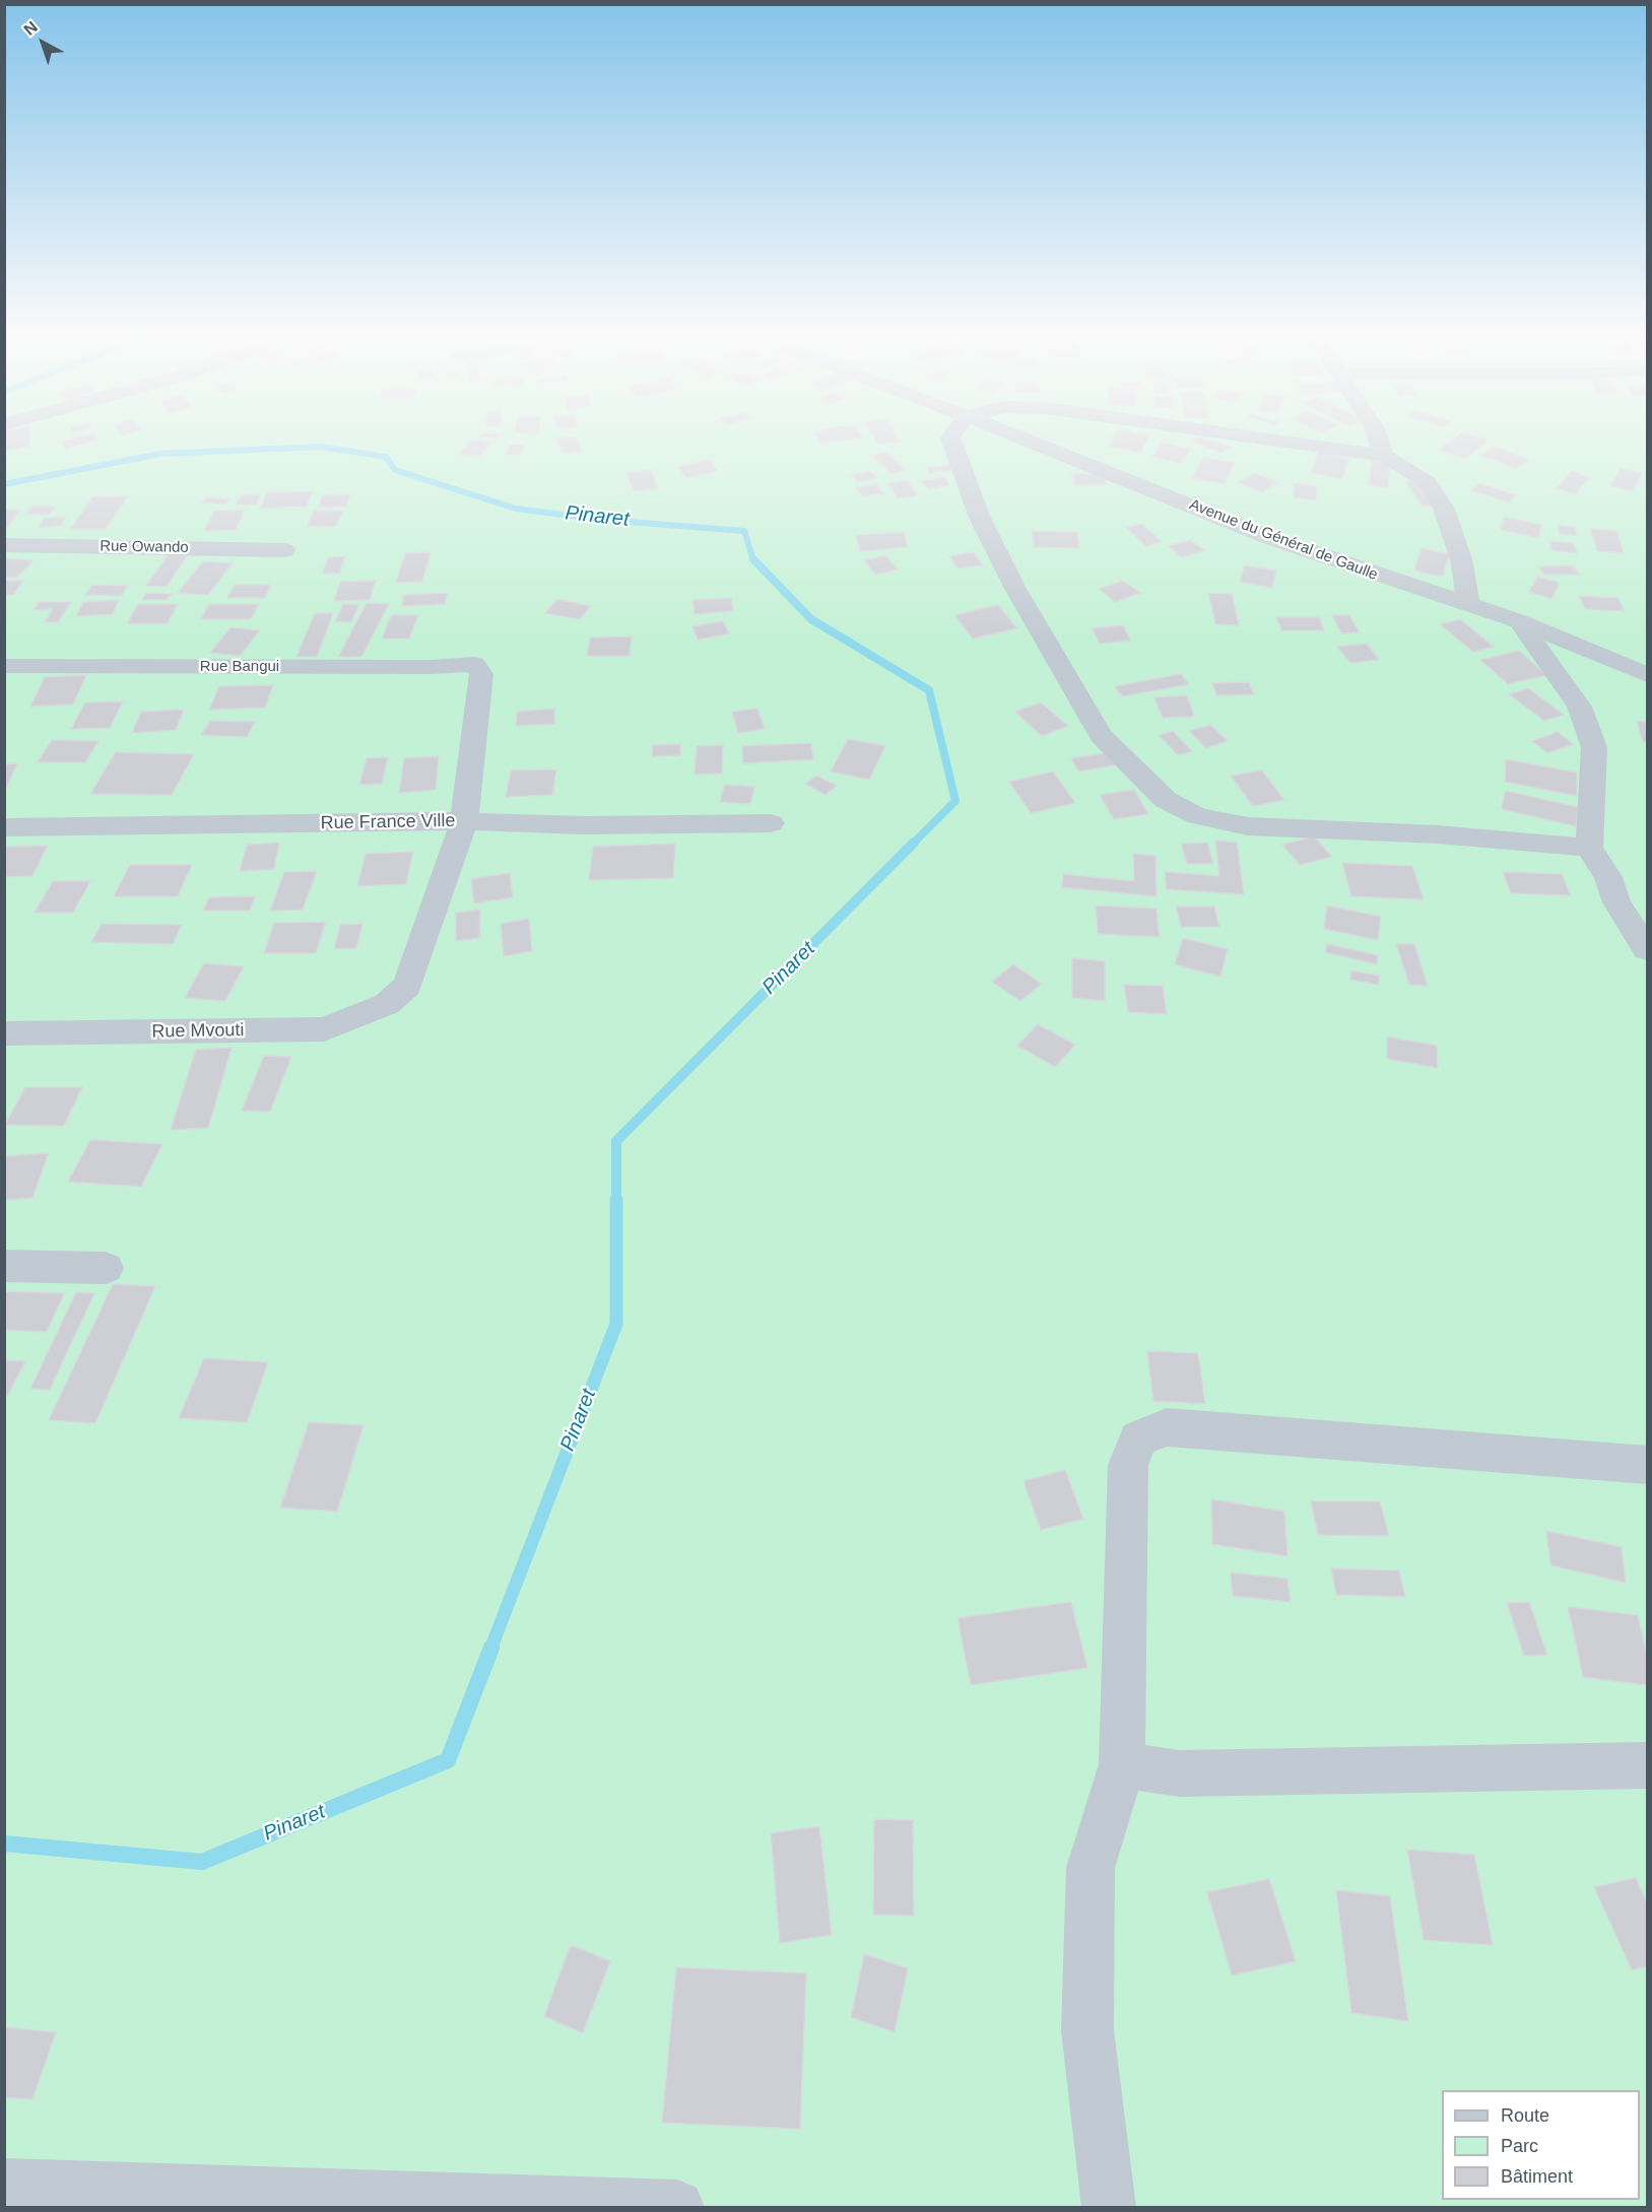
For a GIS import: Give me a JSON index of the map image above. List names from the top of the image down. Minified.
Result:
{"streets":{"street":["Avenue du Général de Gaulle","Rue Owando","Rue Bangui","Rue France Ville","Rue Mvouti"]},"crossings":[["Rue Bangui","Rue France Ville"],["Rue Bangui","Rue Mvouti"],["Rue France Ville","Rue Mvouti"]],"water":["Pinaret"],"legend":["Route","Parc","Bâtiment"],"north":"top left"}
